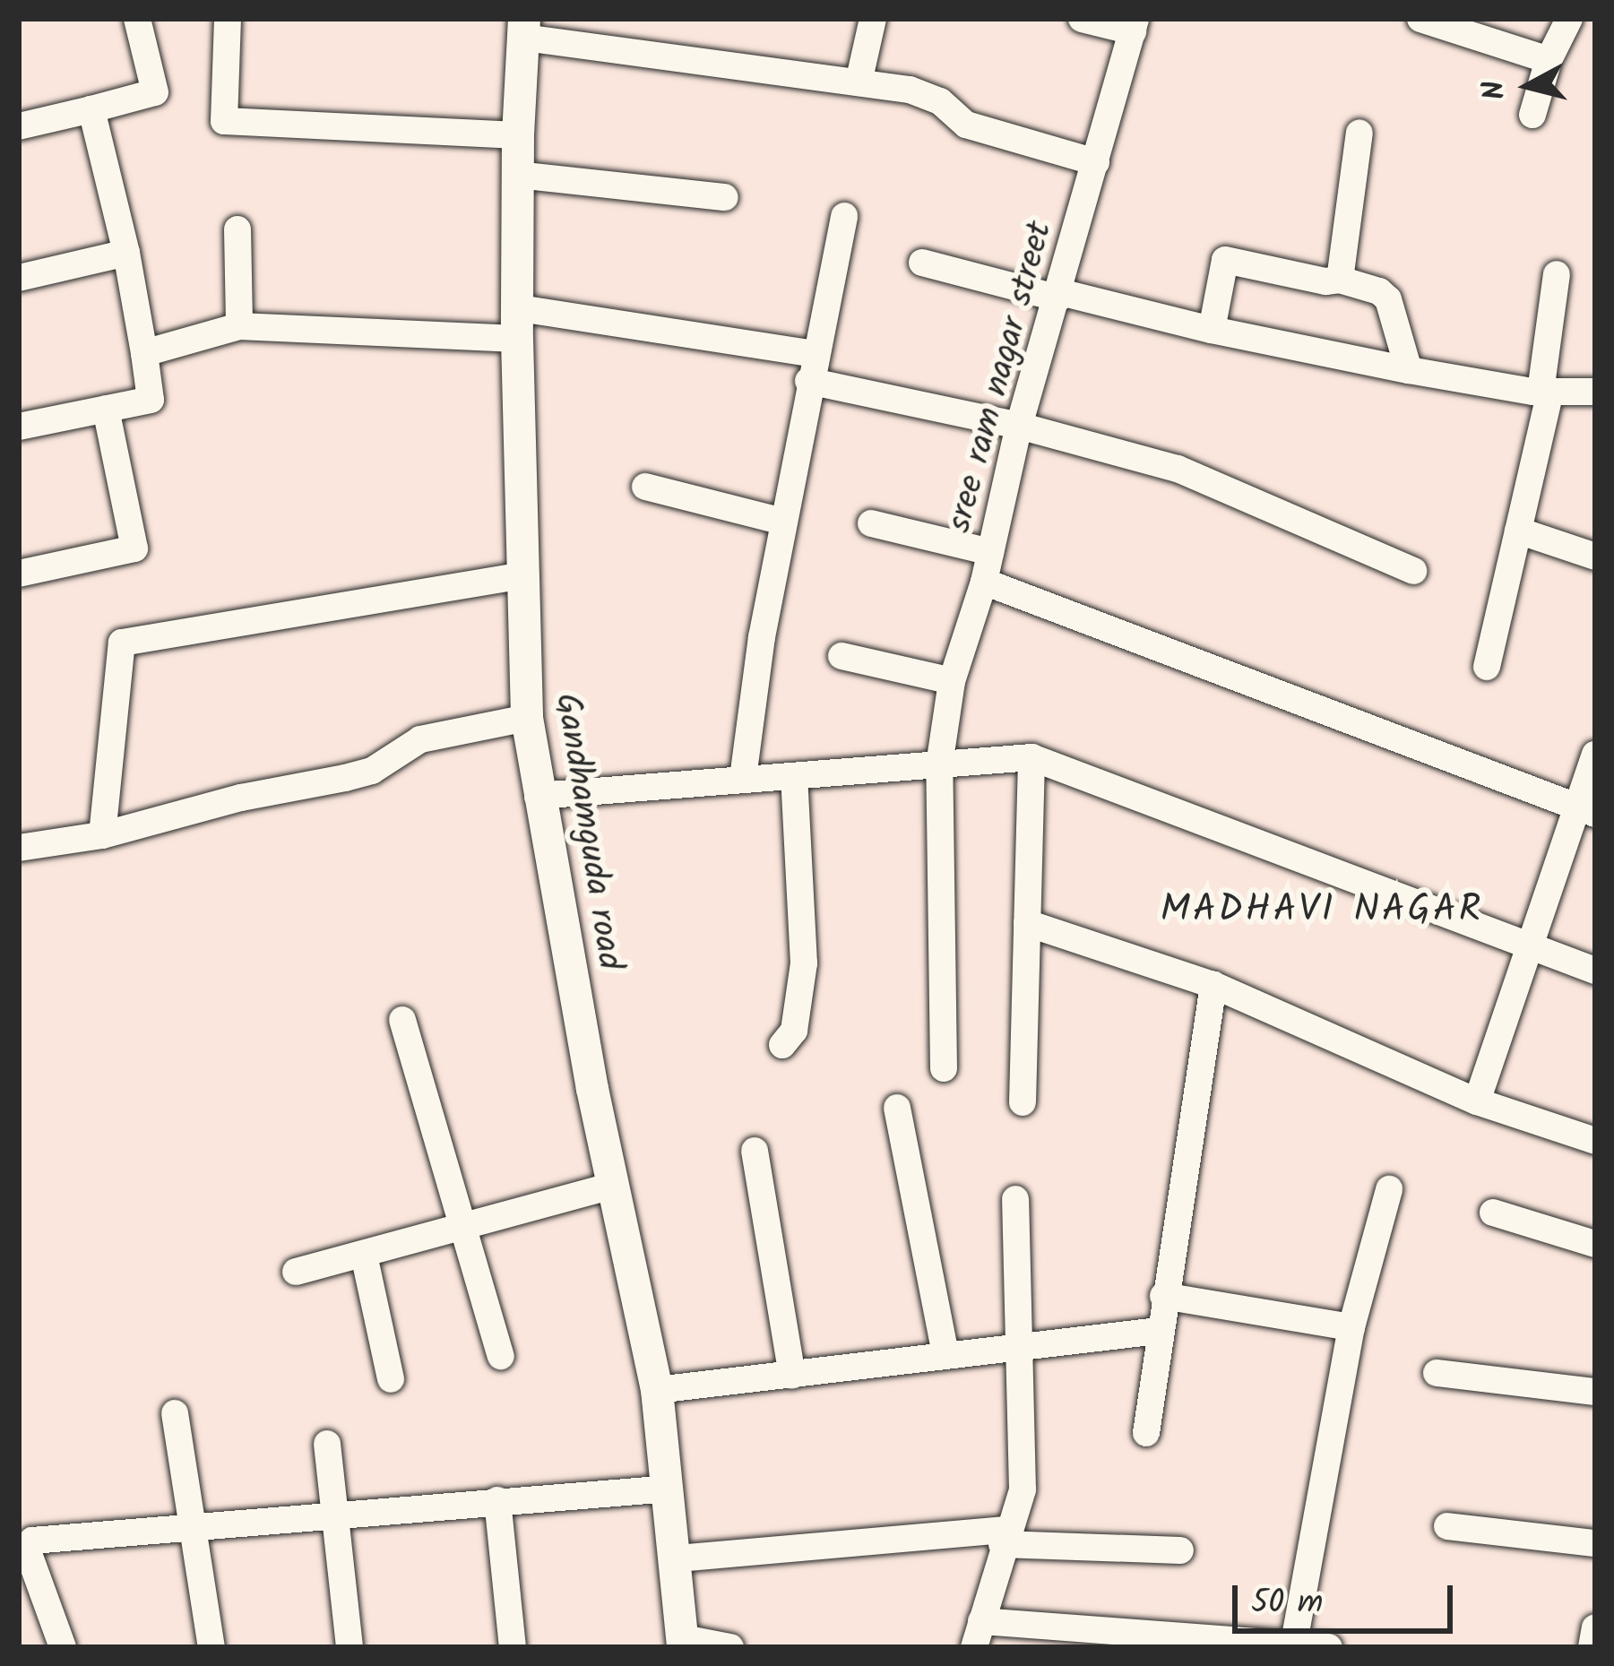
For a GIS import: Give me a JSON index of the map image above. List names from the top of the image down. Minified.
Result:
{"streets":{"street":["sree ram nagar street","Gandhamguda road"]},"districts":["MADHAVI NAGAR"],"scale_bar":"50 m","north":"left"}
